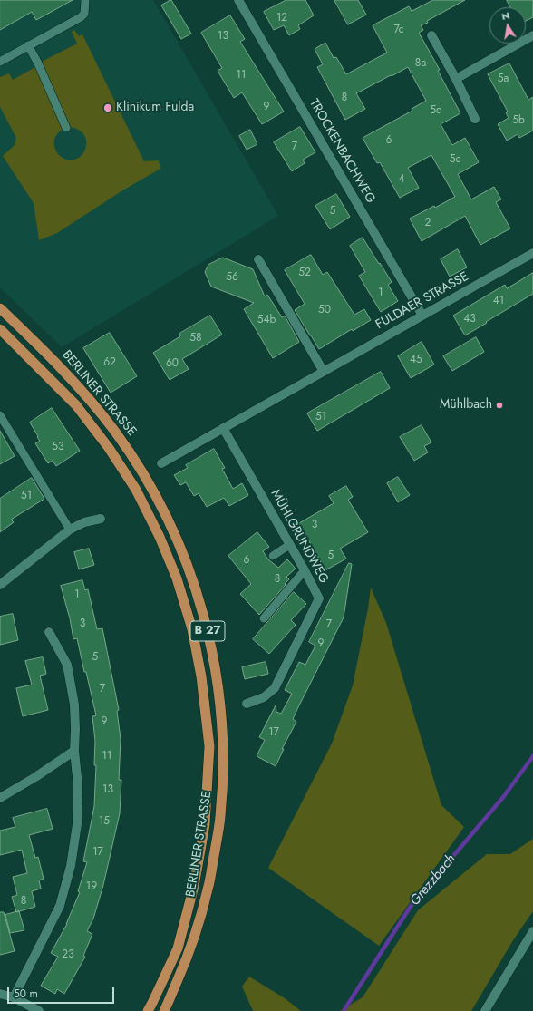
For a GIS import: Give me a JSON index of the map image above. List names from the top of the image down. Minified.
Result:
{"streets":{"highway":["BERLINER STRASSE","B 27"],"street":["TROCKENBACHWEG","FULDAER STRASSE","MÜHLGRUNDWEG"]},"crossings":[["TROCKENBACHWEG","FULDAER STRASSE"],["FULDAER STRASSE","MÜHLGRUNDWEG"]],"water":["Grezzbach"],"places":["Klinikum Fulda","Mühlbach"],"house_numbers":["12","7c","13","8a","11","5a","8","9","5d","5b","6","7","5c","4","5","2","52","56","1","41","50","43","54b","58","45","62","60","51","53","51","3","5","6","8","1","3","7","9","5","7","9","17","11","13","15","17","19","8","23"],"scale_bar":"50 m","north":"top"}
